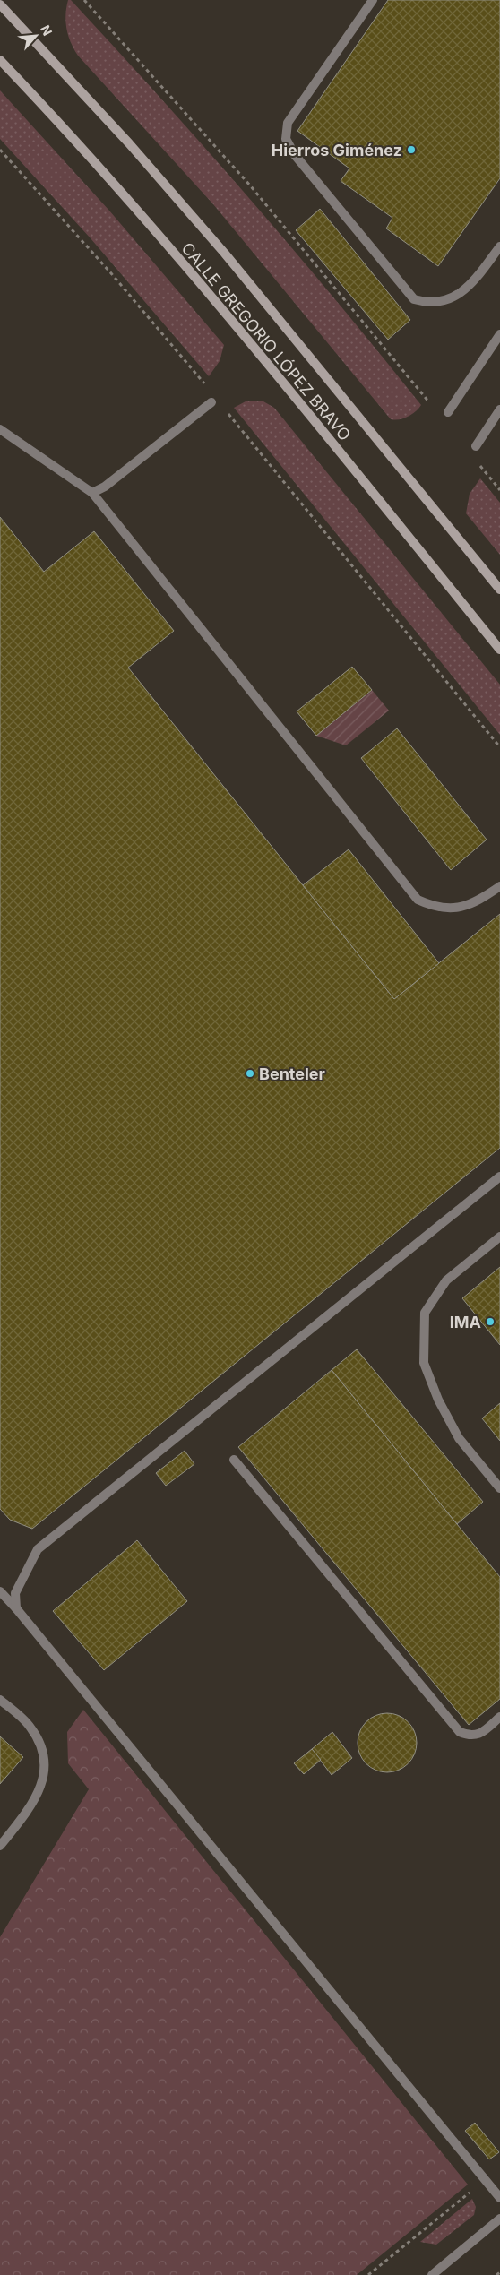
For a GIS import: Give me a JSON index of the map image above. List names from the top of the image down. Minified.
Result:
{"streets":{"main road":["CALLE GREGORIO LÓPEZ BRAVO"]},"places":["Hierros Giménez","Benteler","IMA"],"north":"top right"}
